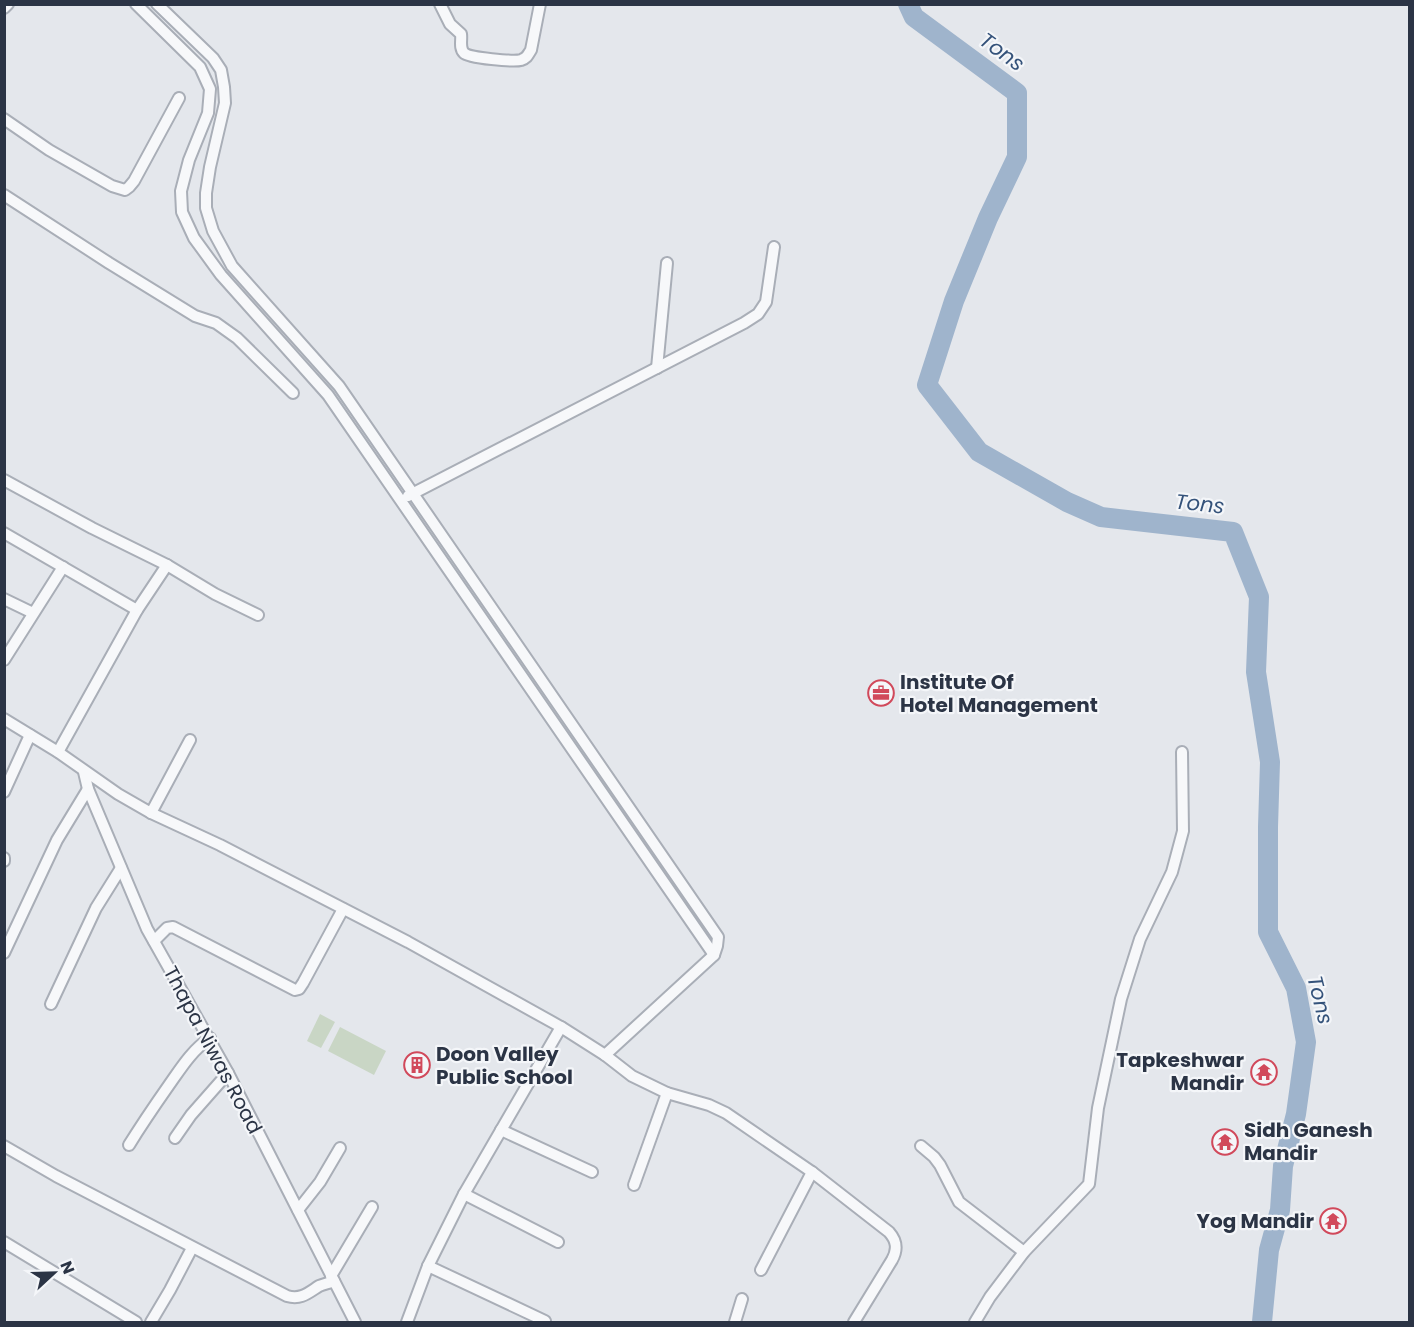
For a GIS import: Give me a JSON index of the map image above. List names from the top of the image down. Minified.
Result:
{"streets":{"street":["Thapa Niwas Road"]},"water":["Tons"],"places":{"office":["Institute Of Hotel Management"],"building":["Doon Valley Public School"],"temple":["Tapkeshwar Mandir","Sidh Ganesh Mandir","Yog Mandir"]},"north":"right"}
